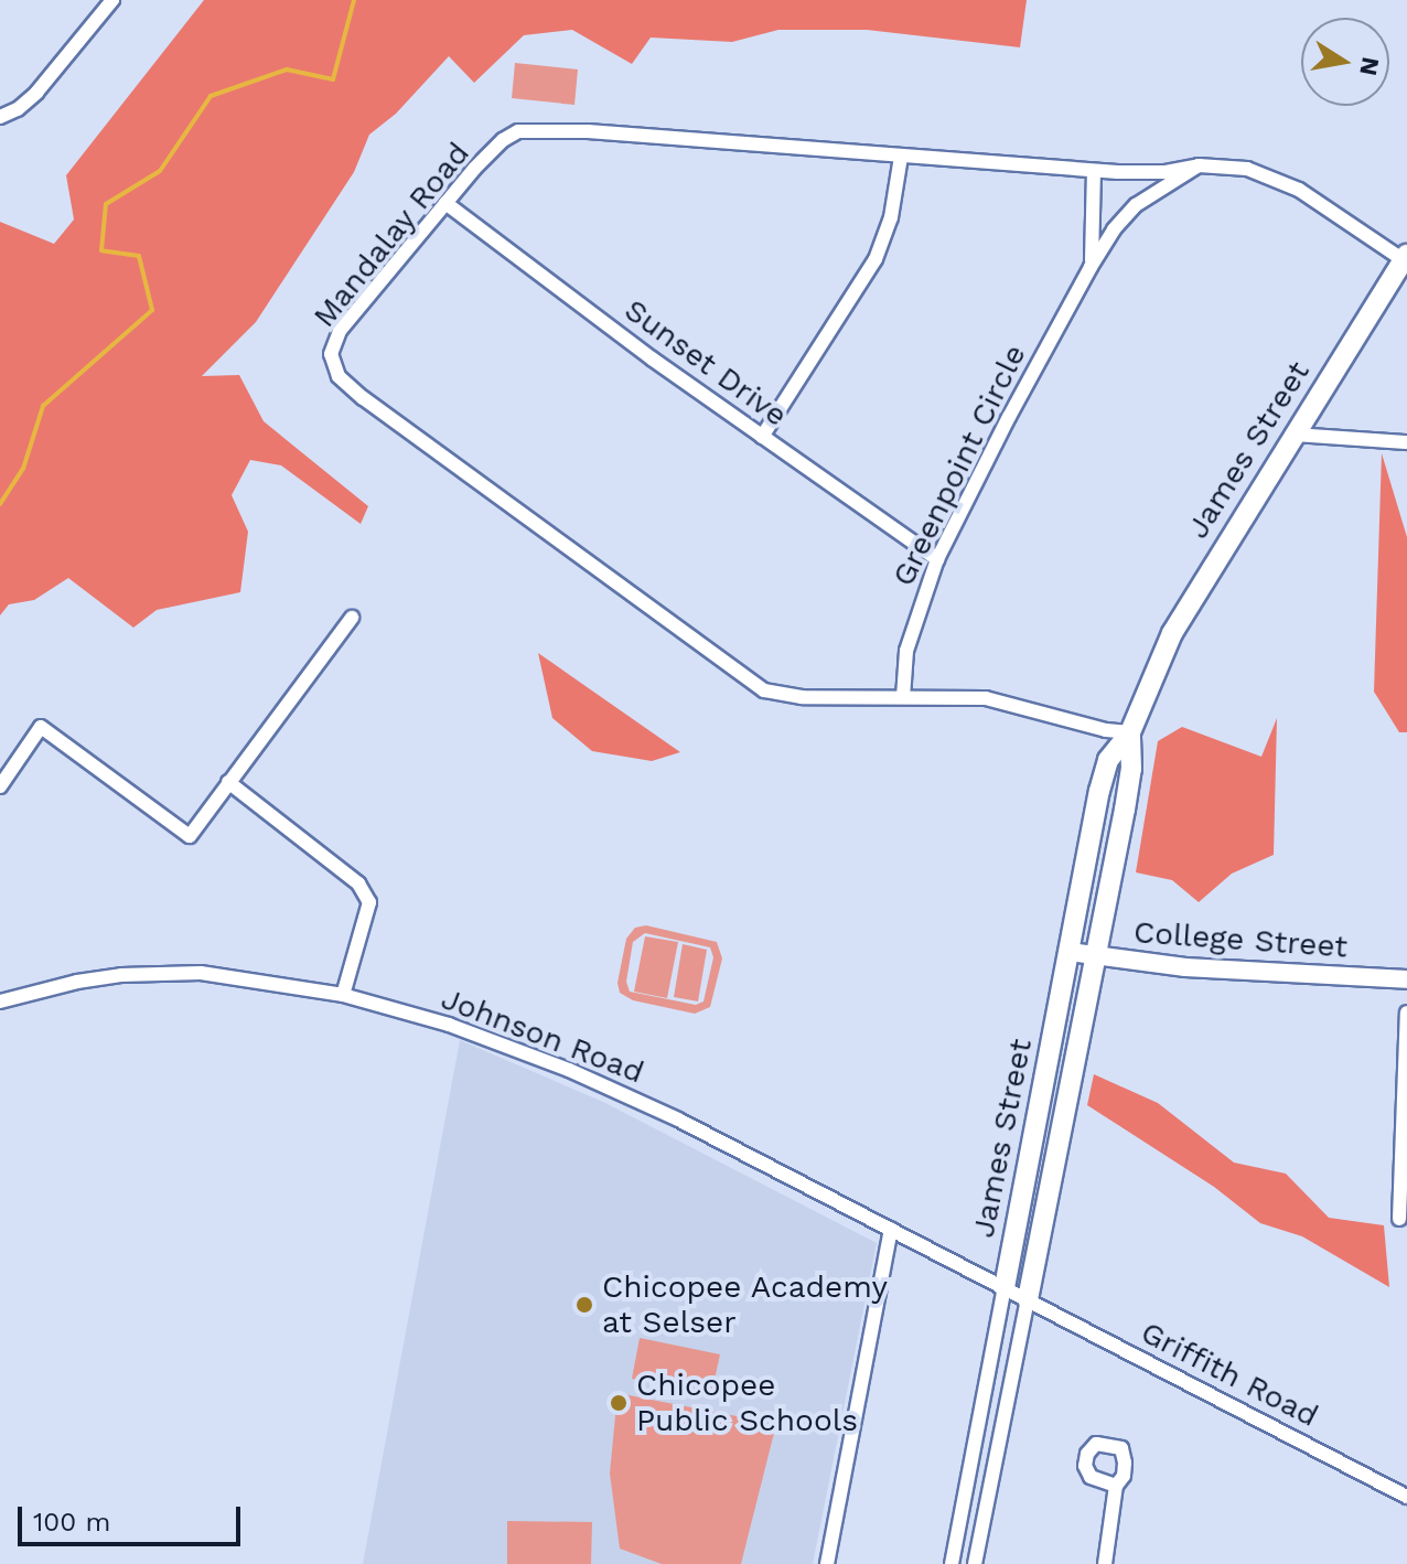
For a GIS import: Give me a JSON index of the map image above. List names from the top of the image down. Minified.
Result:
{"streets":{"main road":["James Street"],"street":["Mandalay Road","Sunset Drive","Greenpoint Circle","College Street","Johnson Road","Griffith Road"]},"crossings":[["Mandalay Road","Sunset Drive"],["Mandalay Road","James Street"],["Mandalay Road","Greenpoint Circle"],["Sunset Drive","Greenpoint Circle"],["James Street","College Street"],["James Street","Johnson Road"],["James Street","Griffith Road"],["Johnson Road","Griffith Road"]],"places":["Chicopee Academy at Selser","Chicopee Public Schools"],"scale_bar":"100 m","north":"right"}
